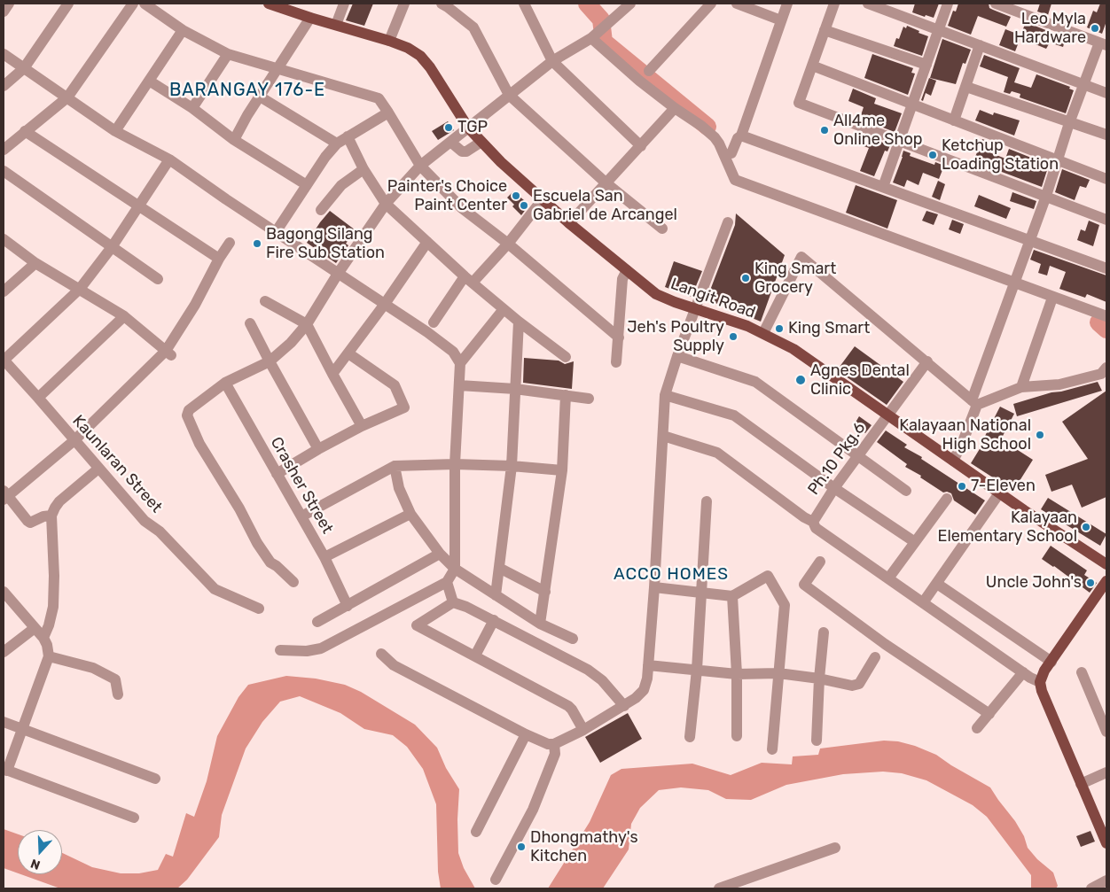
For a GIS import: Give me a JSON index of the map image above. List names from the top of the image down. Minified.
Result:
{"streets":{"main road":["Langit Road"],"street":["Ph.10 Pkg.6","Kaunlaran Street","Crasher Street"]},"crossings":[["Langit Road","Ph.10 Pkg.6"]],"districts":["BARANGAY 176-E","ACCO HOMES"],"places":["Leo Myla Hardware","TGP","All4me Online Shop","Ketchup Loading Station","Painter's Choice Paint Center","Escuela San Gabriel de Arcangel","Bagong Silang Fire Sub Station","King Smart Grocery","King Smart","Jeh's Poultry Supply","Agnes Dental Clinic","Kalayaan National High School","7-Eleven","Kalayaan Elementary School","Uncle John's","Dhongmathy's Kitchen"],"north":"bottom"}
